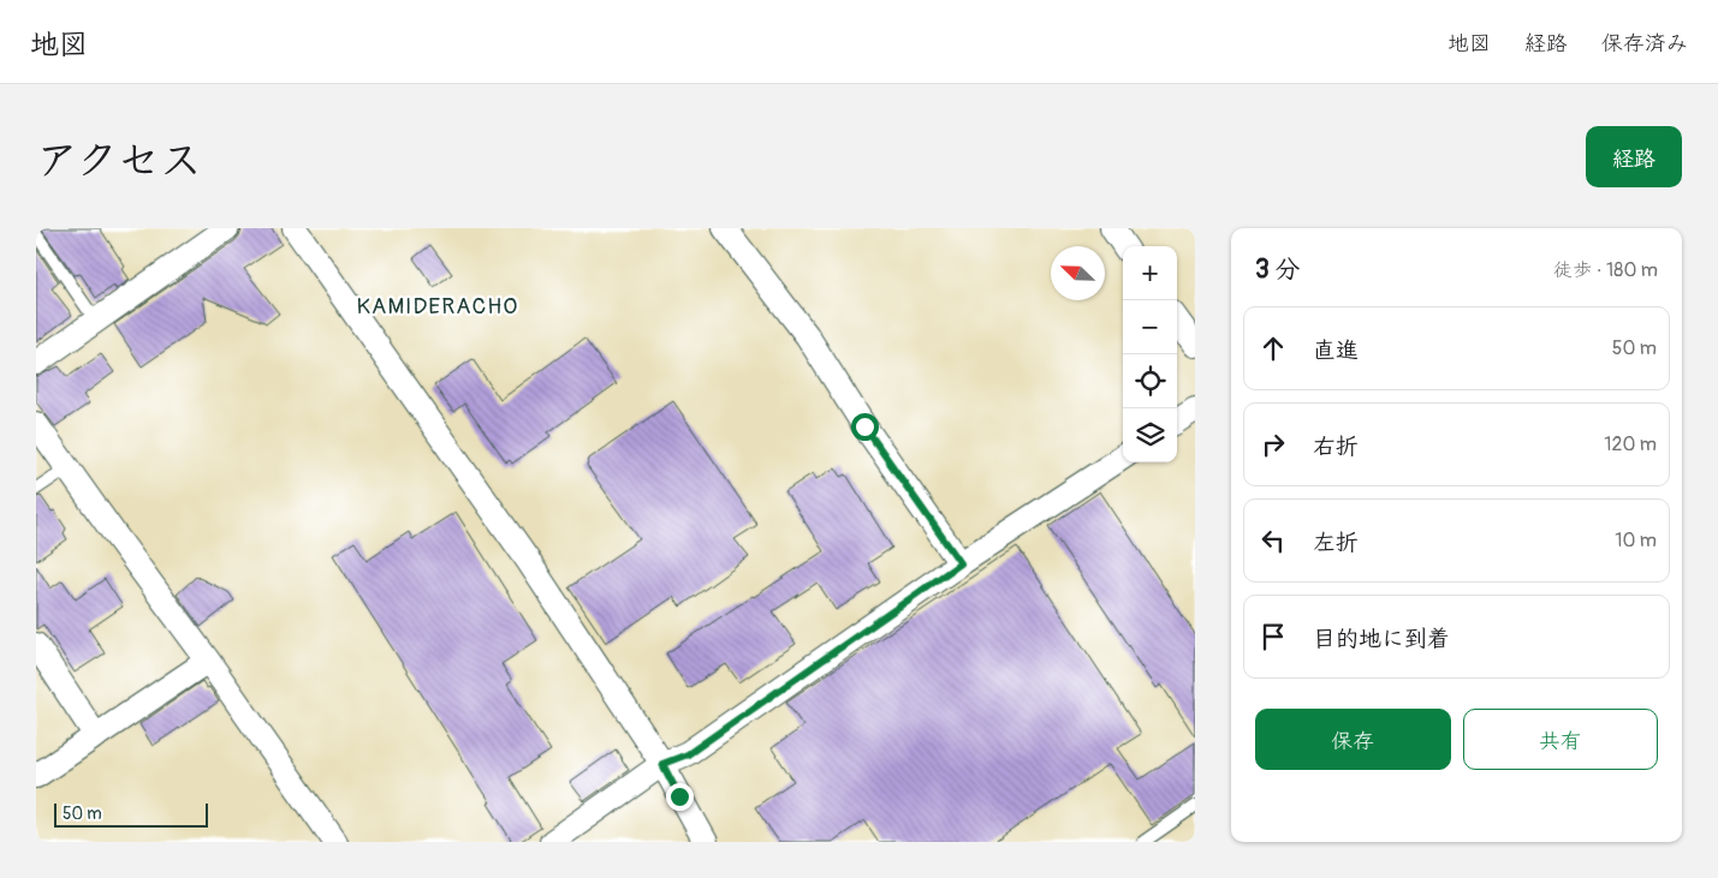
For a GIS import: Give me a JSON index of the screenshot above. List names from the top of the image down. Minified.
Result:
{"districts":["KAMIDERACHO"],"scale_bar":"50 m","north":"top left","page":{"header":"地図","nav":["地図","経路","保存済み"],"title":"アクセス","buttons":["経路",["保存","共有"]],"heading":["3 分","徒歩 · 180 m"],"map_buttons":["+","−"],"list":[["直進","50 m"],["右折","120 m"],["左折","10 m"],"目的地に到着"],"scale":"50 m"}}
